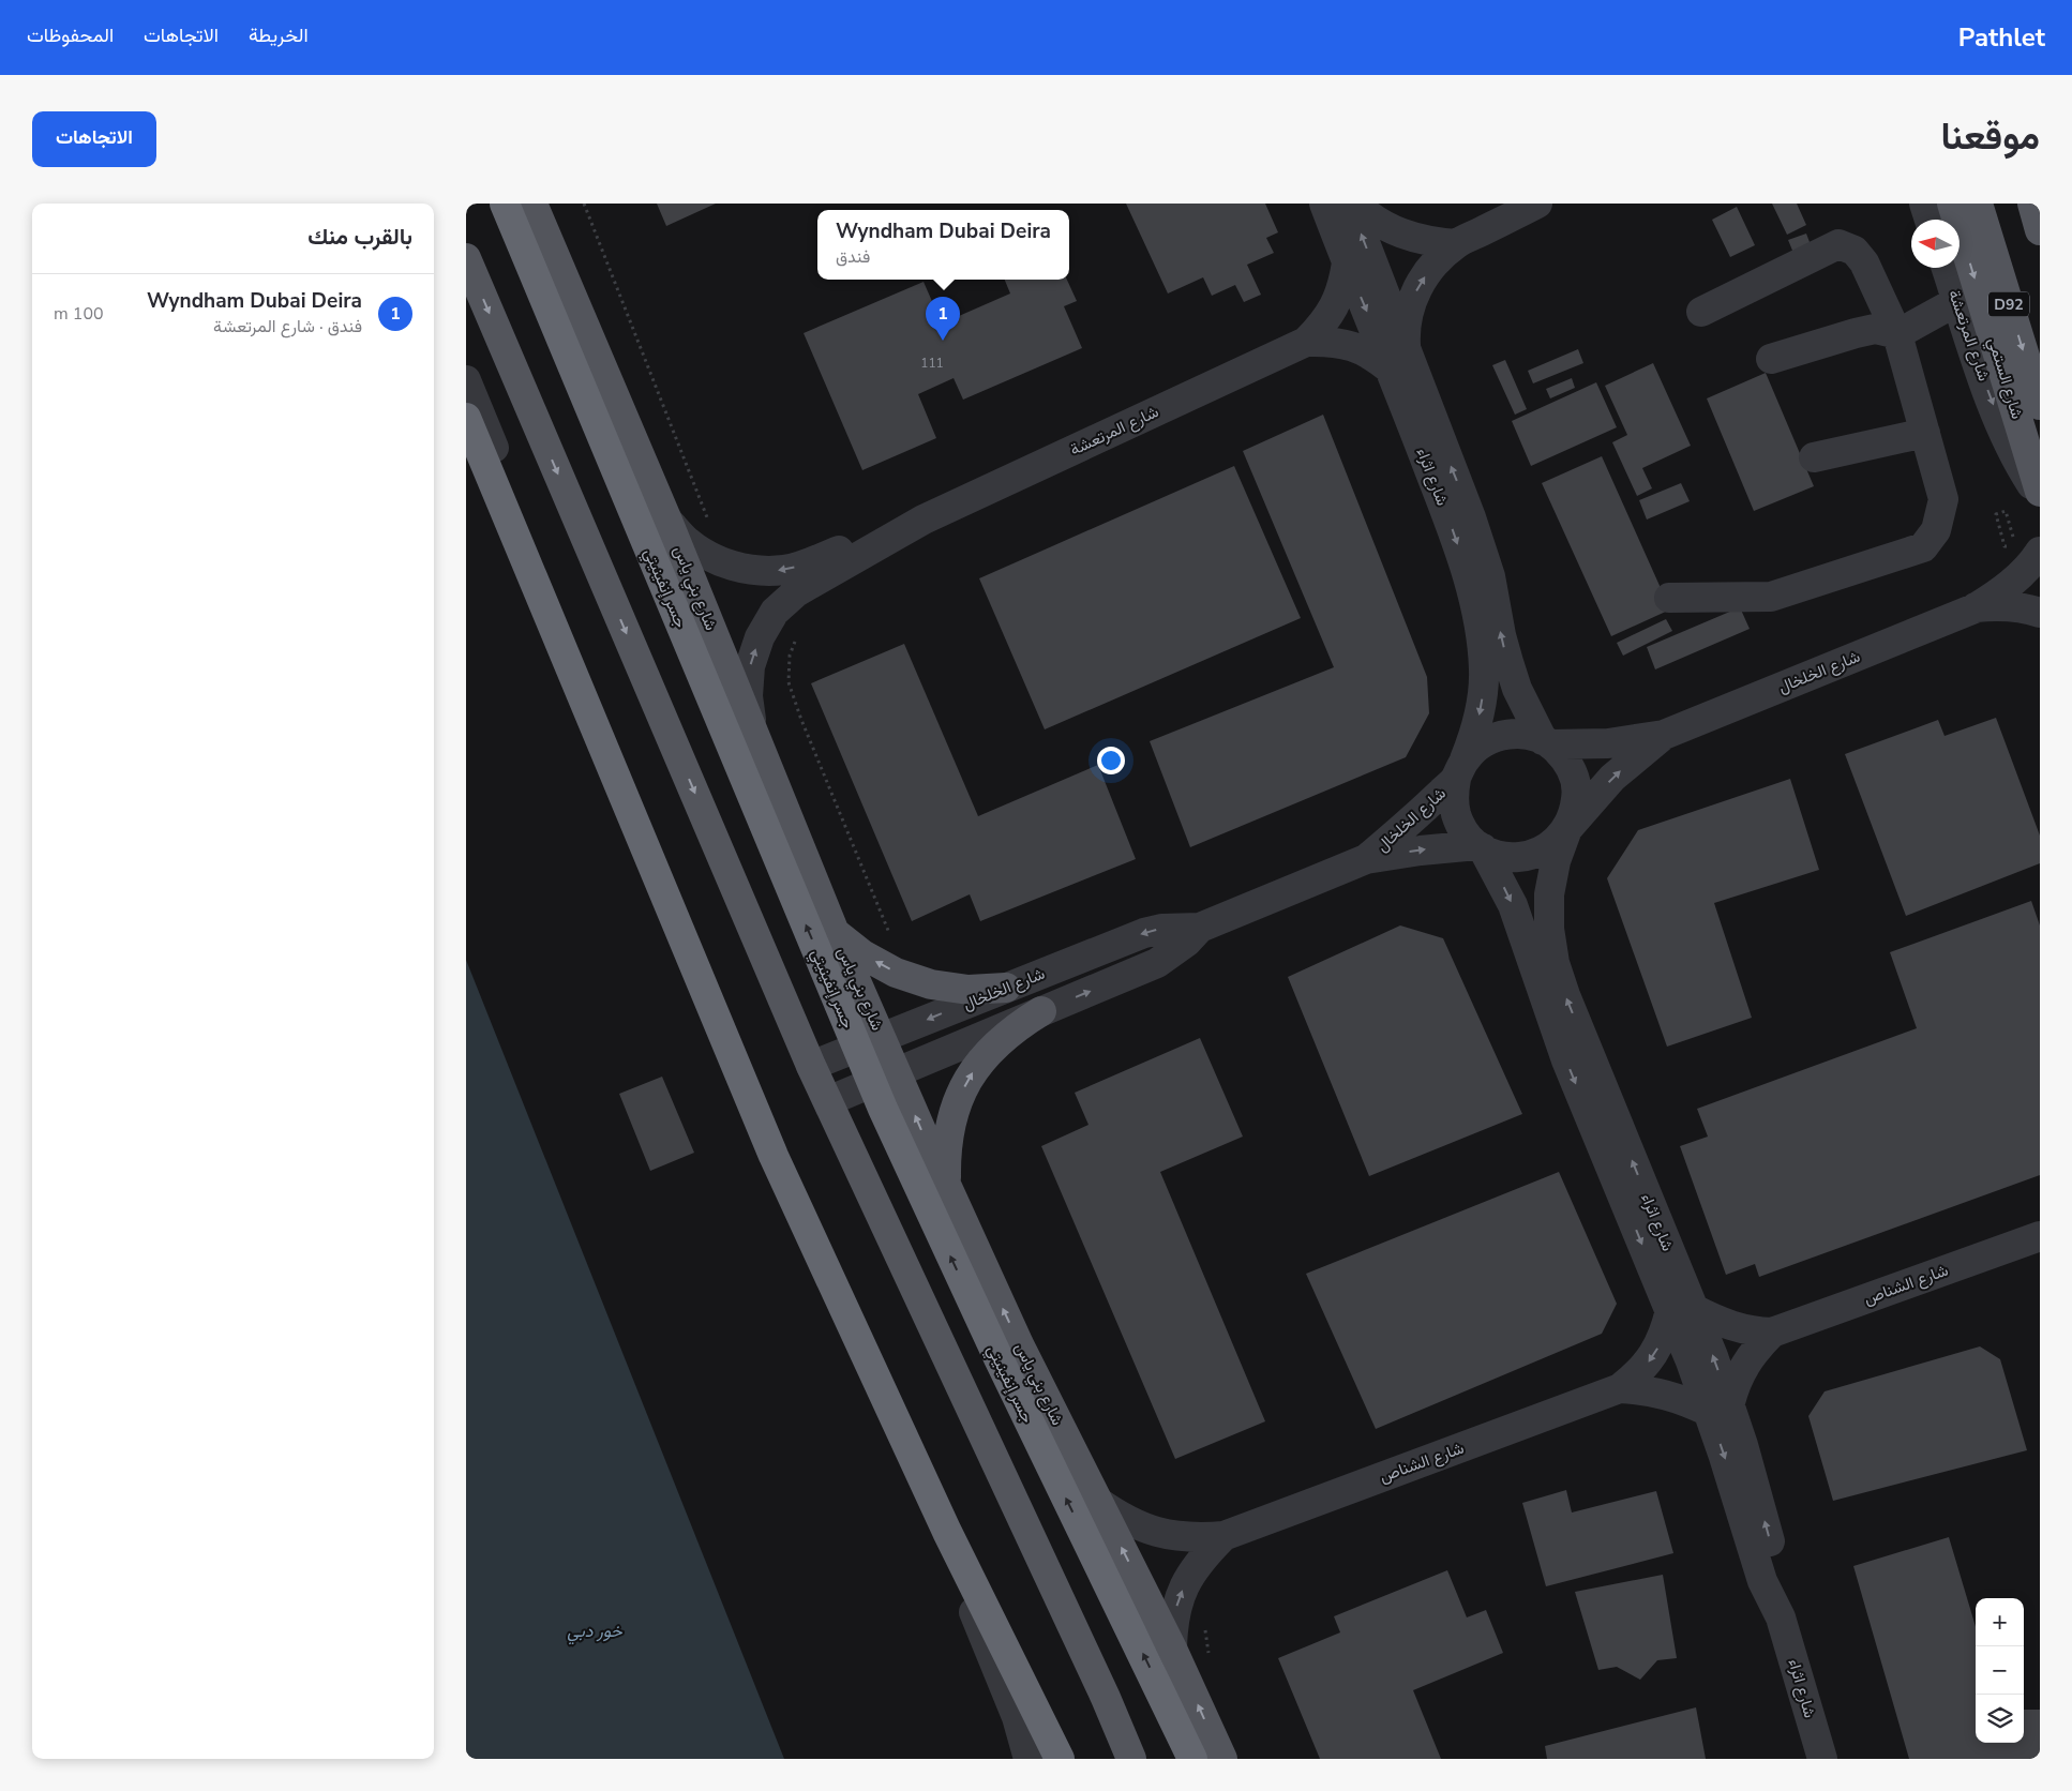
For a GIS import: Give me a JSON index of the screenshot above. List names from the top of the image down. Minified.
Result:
{"streets":{"highway":["جسر إنفينيتي"],"main road":["D92","شارع الستمي","شارع بني ياس"],"street":["شارع المرتعشة","شارع اثراء","شارع الخلخال","شارع الشناص"]},"crossings":[["شارع المرتعشة","شارع اثراء"],["شارع المرتعشة","شارع بني ياس"],["شارع اثراء","شارع الخلخال"],["شارع اثراء","شارع الشناص"],["شارع بني ياس","شارع الخلخال"],["شارع بني ياس","شارع الشناص"]],"water":["خور دبي"],"house_numbers":["111"],"north":"left","page":{"header":"Pathlet","nav":["الخريطة","الاتجاهات","المحفوظات"],"title":"موقعنا","buttons":"الاتجاهات","heading":"بالقرب منك","popup":["Wyndham Dubai Deira","فندق"],"list":[{"mark":"1","name":"Wyndham Dubai Deira","note":"فندق · شارع المرتعشة","value":"100 m"}],"pins":"1","map_buttons":["+","−"]}}
